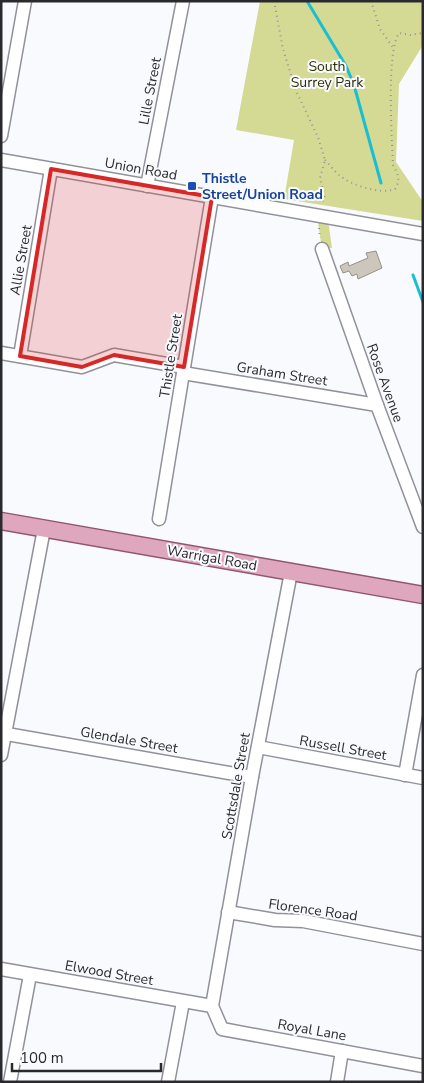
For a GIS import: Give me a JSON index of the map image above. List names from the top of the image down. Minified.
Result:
{"streets":{"main road":["Warrigal Road"],"street":["Lille Street","Union Road","Allie Street","Thistle Street","Graham Street","Rose Avenue","Glendale Street","Russell Street","Scottsdale Street","Florence Road","Elwood Street","Royal Lane"]},"crossings":[["Lille Street","Union Road"],["Union Road","Allie Street"],["Union Road","Thistle Street"],["Allie Street","Graham Street"],["Thistle Street","Graham Street"],["Graham Street","Rose Avenue"],["Warrigal Road","Scottsdale Street"],["Glendale Street","Scottsdale Street"],["Russell Street","Scottsdale Street"],["Scottsdale Street","Florence Road"],["Scottsdale Street","Elwood Street"],["Scottsdale Street","Royal Lane"],["Elwood Street","Royal Lane"]],"parks":["South Surrey Park"],"places":{"transit":["Thistle Street/Union Road"]},"scale_bar":"100 m"}
